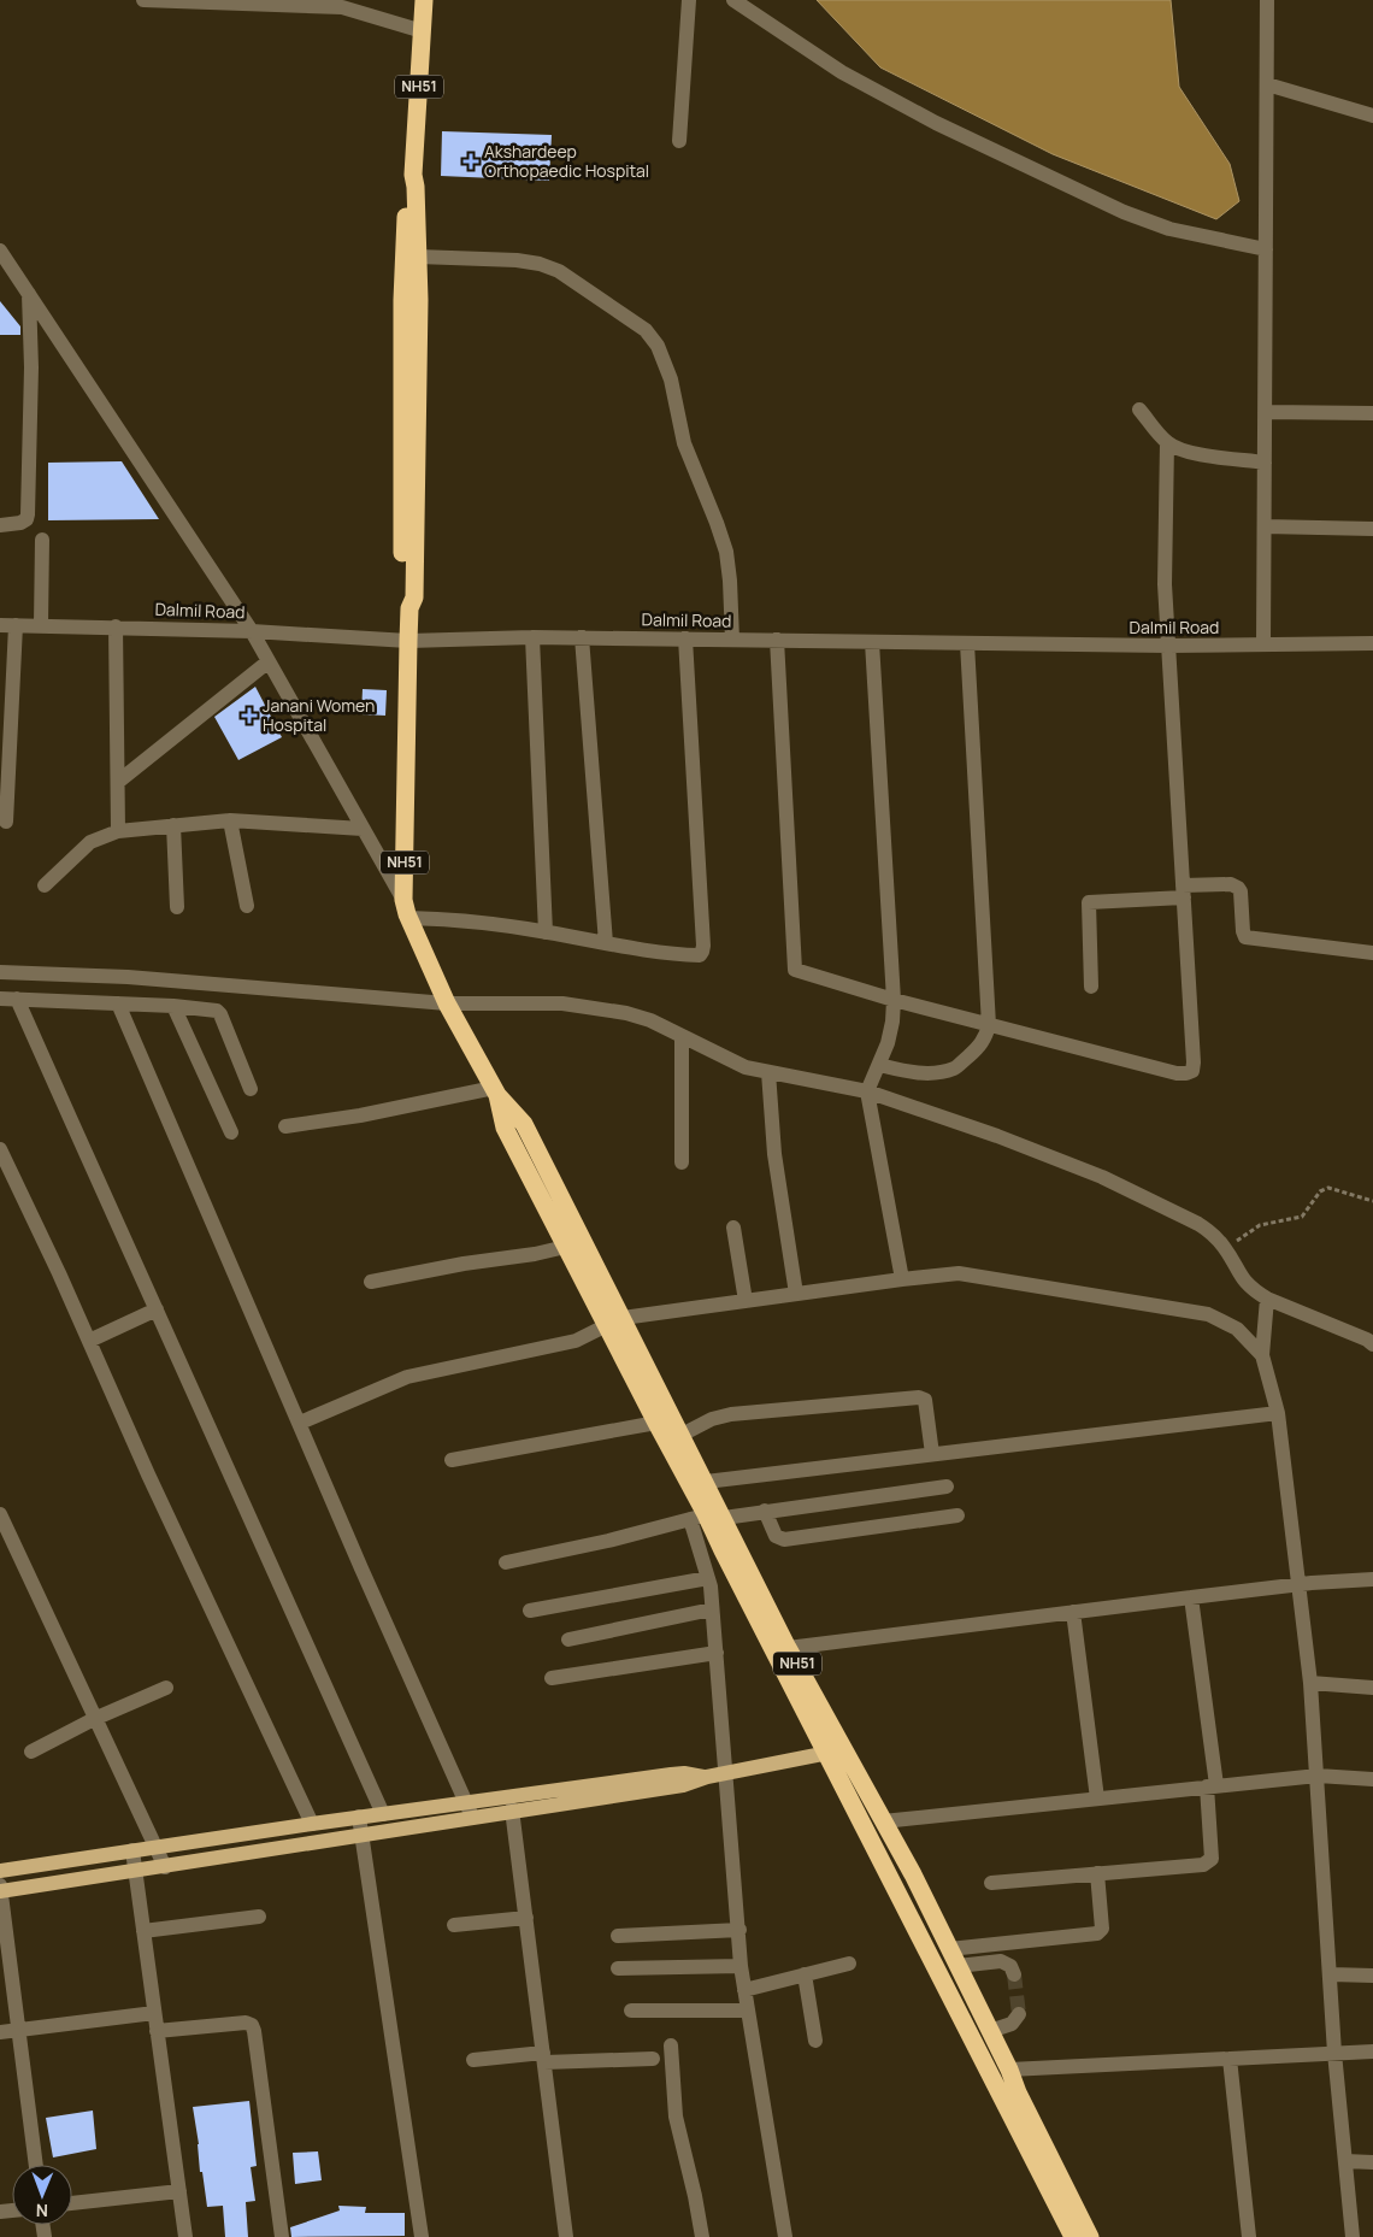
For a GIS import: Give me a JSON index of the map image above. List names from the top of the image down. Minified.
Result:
{"streets":{"highway":["NH51"],"street":["Dalmil Road"]},"crossings":[["NH51","Dalmil Road"]],"places":{"health":["Akshardeep Orthopaedic Hospital","Janani Women Hospital"]},"north":"bottom"}
